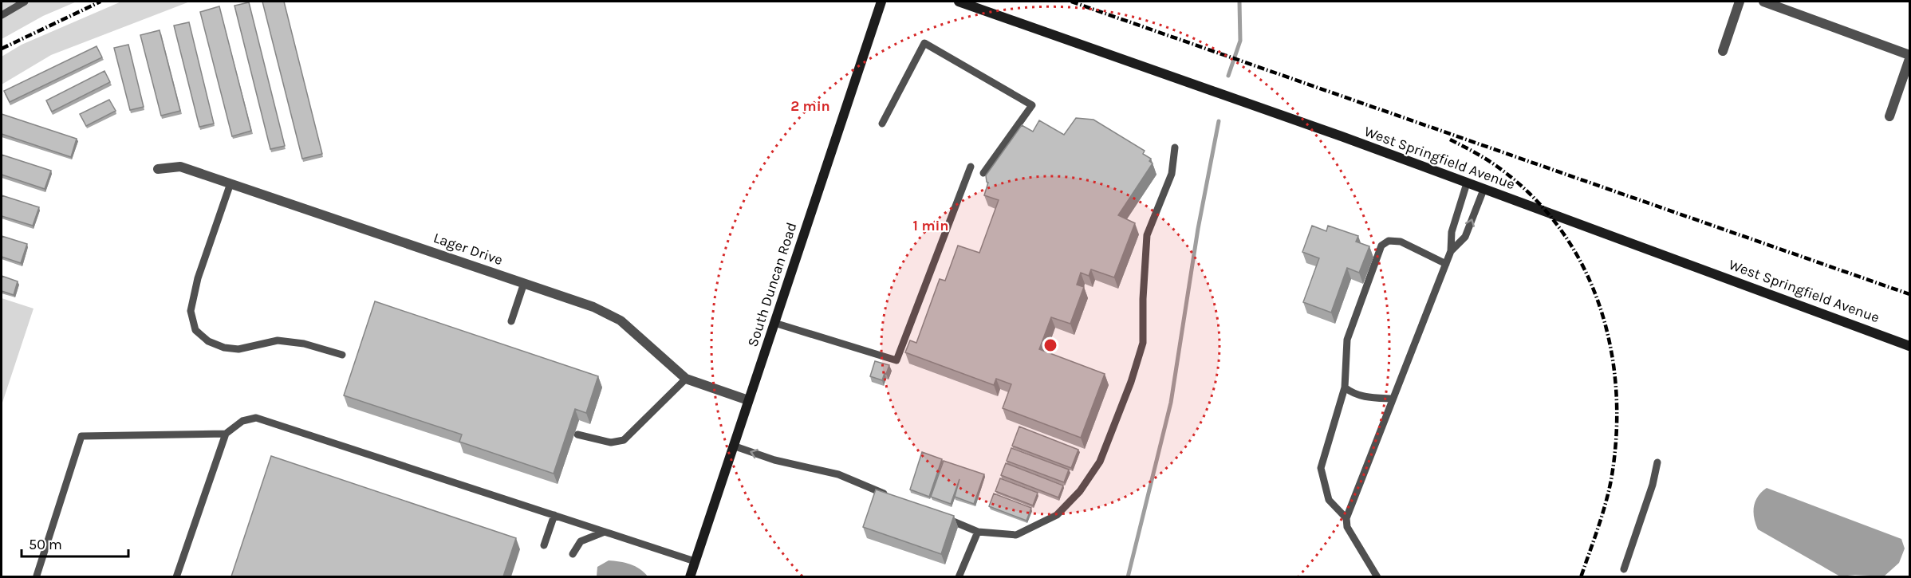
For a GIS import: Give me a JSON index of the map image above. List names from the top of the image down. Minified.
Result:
{"streets":{"main road":["West Springfield Avenue","South Duncan Road"],"street":["Lager Drive"]},"crossings":[["Lager Drive","South Duncan Road"]],"scale_bar":"50 m","rings":["2 min","1 min"]}
